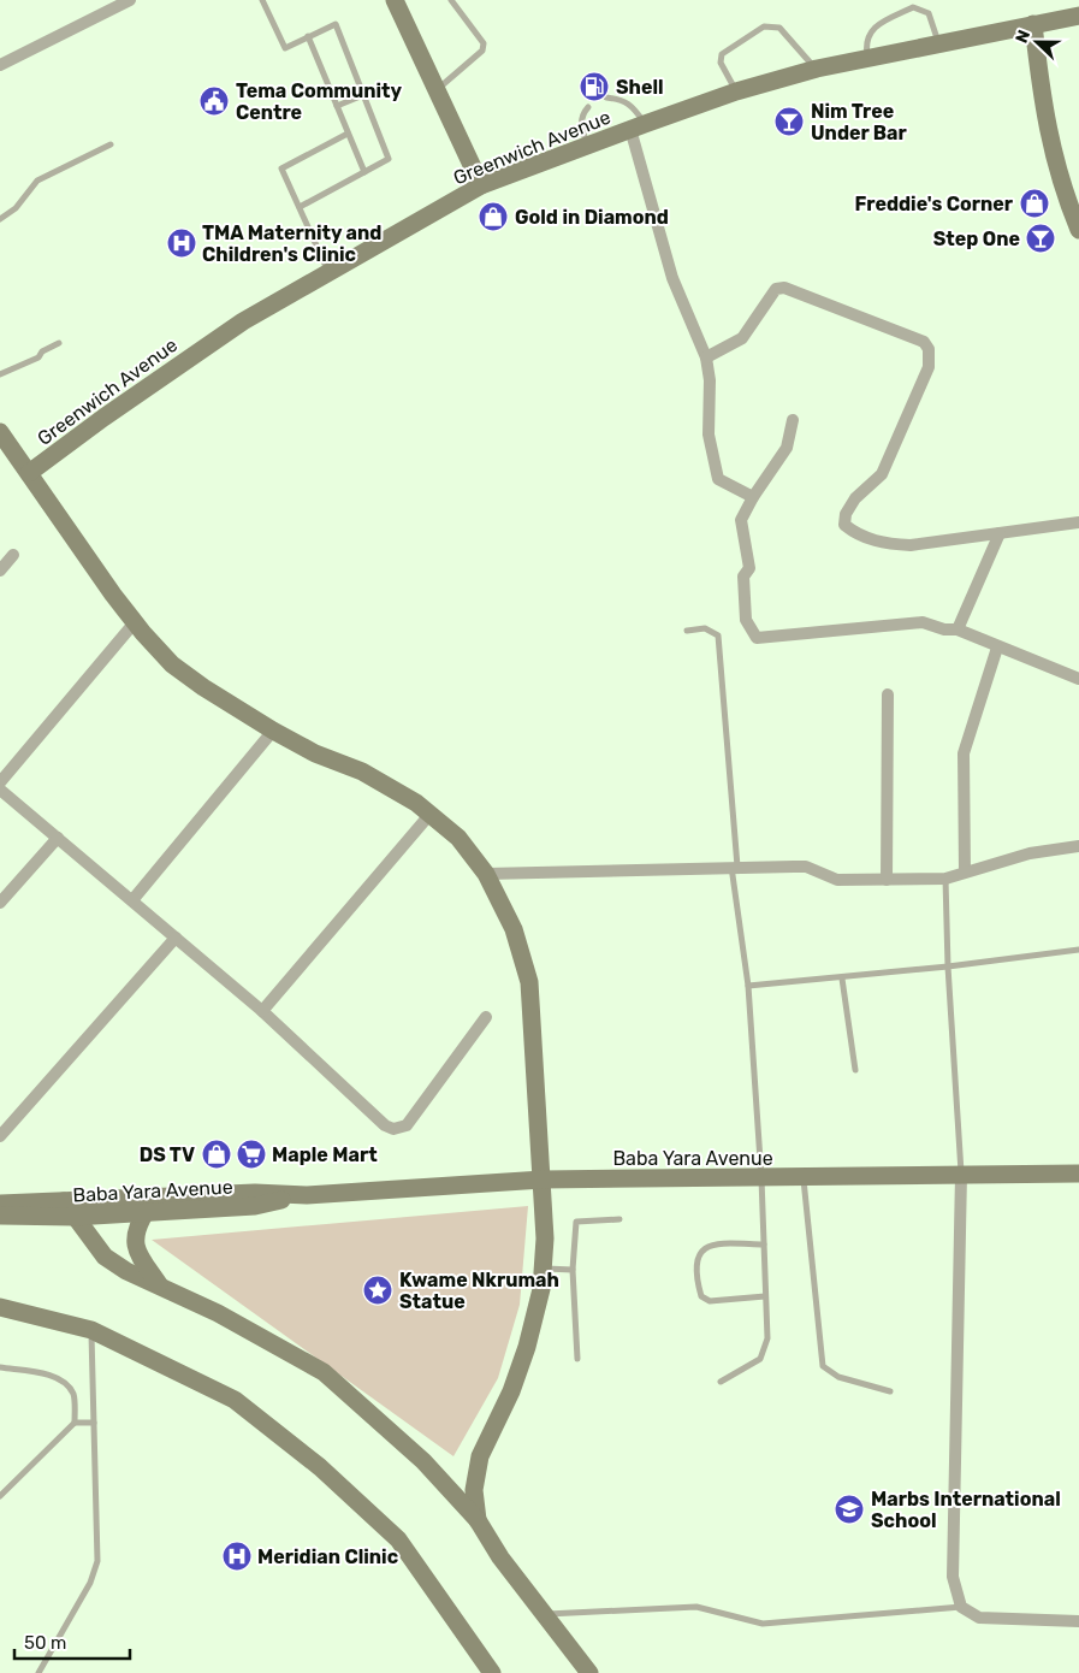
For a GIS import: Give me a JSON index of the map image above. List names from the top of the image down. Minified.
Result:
{"streets":{"street":["Greenwich Avenue","Baba Yara Avenue"]},"places":{"fuel station":["Shell"],"public building":["Tema Community Centre"],"bar":["Nim Tree Under Bar","Step One"],"shop":["Freddie's Corner","Gold in Diamond","DS TV"],"hospital":["TMA Maternity and Children's Clinic","Meridian Clinic"],"supermarket":["Maple Mart"],"place":["Kwame Nkrumah Statue"],"school or university":["Marbs International School"]},"scale_bar":"50 m","north":"left"}
